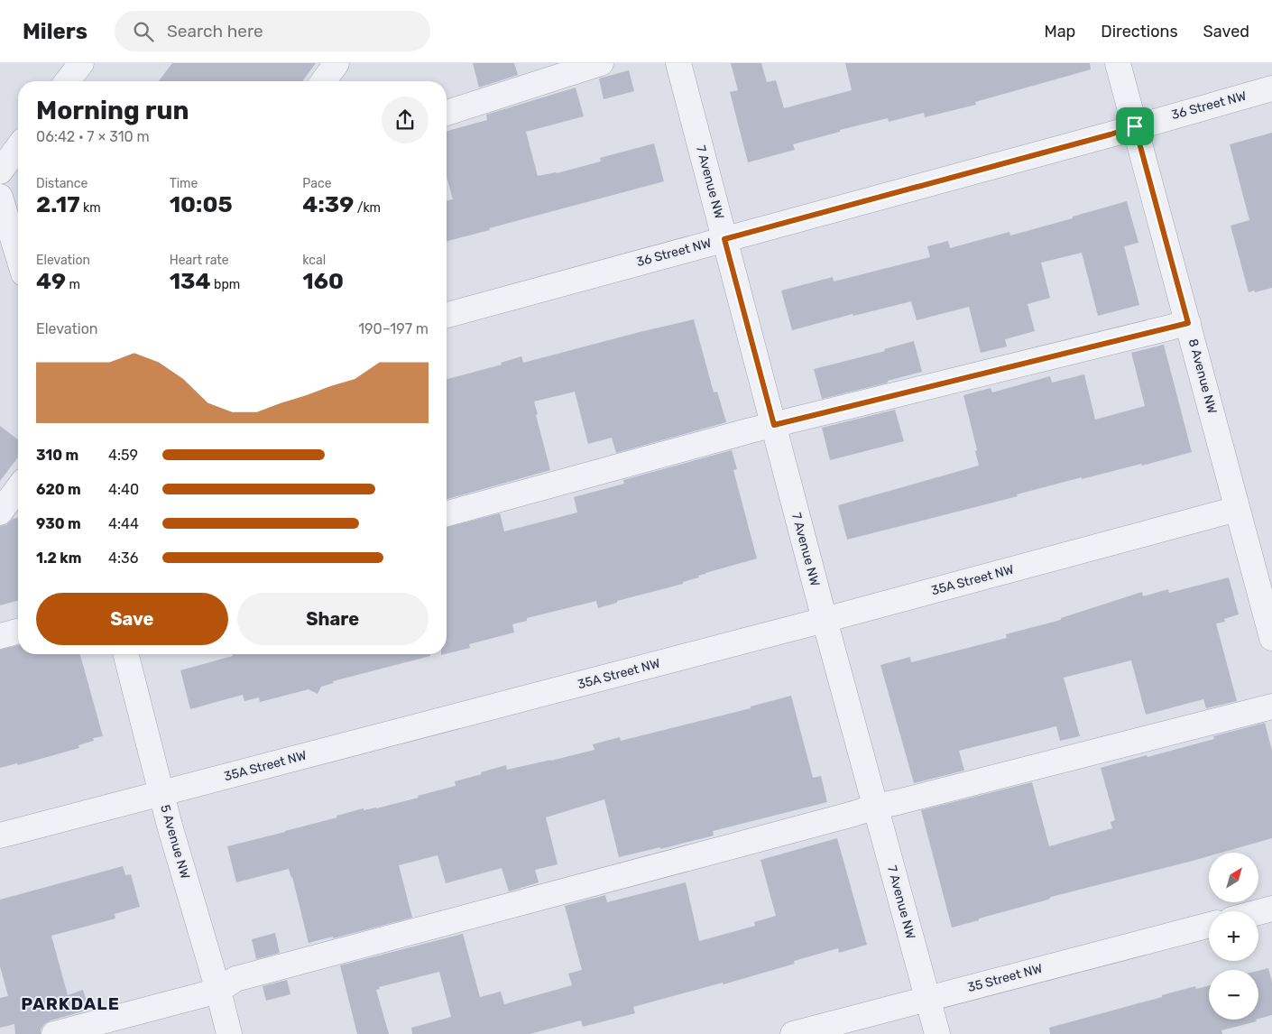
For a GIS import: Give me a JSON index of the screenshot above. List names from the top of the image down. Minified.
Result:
{"streets":{"street":["36 Street NW","7 Avenue NW","8 Avenue NW","35A Street NW","5 Avenue NW","35 Street NW"]},"crossings":[["36 Street NW","7 Avenue NW"],["36 Street NW","8 Avenue NW"],["7 Avenue NW","35A Street NW"],["7 Avenue NW","35 Street NW"],["8 Avenue NW","35A Street NW"],["35A Street NW","5 Avenue NW"]],"districts":["PARKDALE"],"north":"top right","page":{"header":"Milers","search":"Search here","nav":["Map","Directions","Saved"],"heading":["Morning run","06:42 · 7 × 310 m"],"stats":[["Distance","2.17 km"],["Time","10:05"],["Pace","4:39 /km"],["Elevation","49 m"],["Heart rate","134 bpm"],["kcal","160"]],"chart":["Elevation","190–197 m"],"list":[{"name":"310 m","note":"4:59"},{"name":"620 m","note":"4:40"},{"name":"930 m","note":"4:44"},{"name":"1.2 km","note":"4:36"}],"buttons":["Save","Share"],"map_buttons":["+","−"]}}
